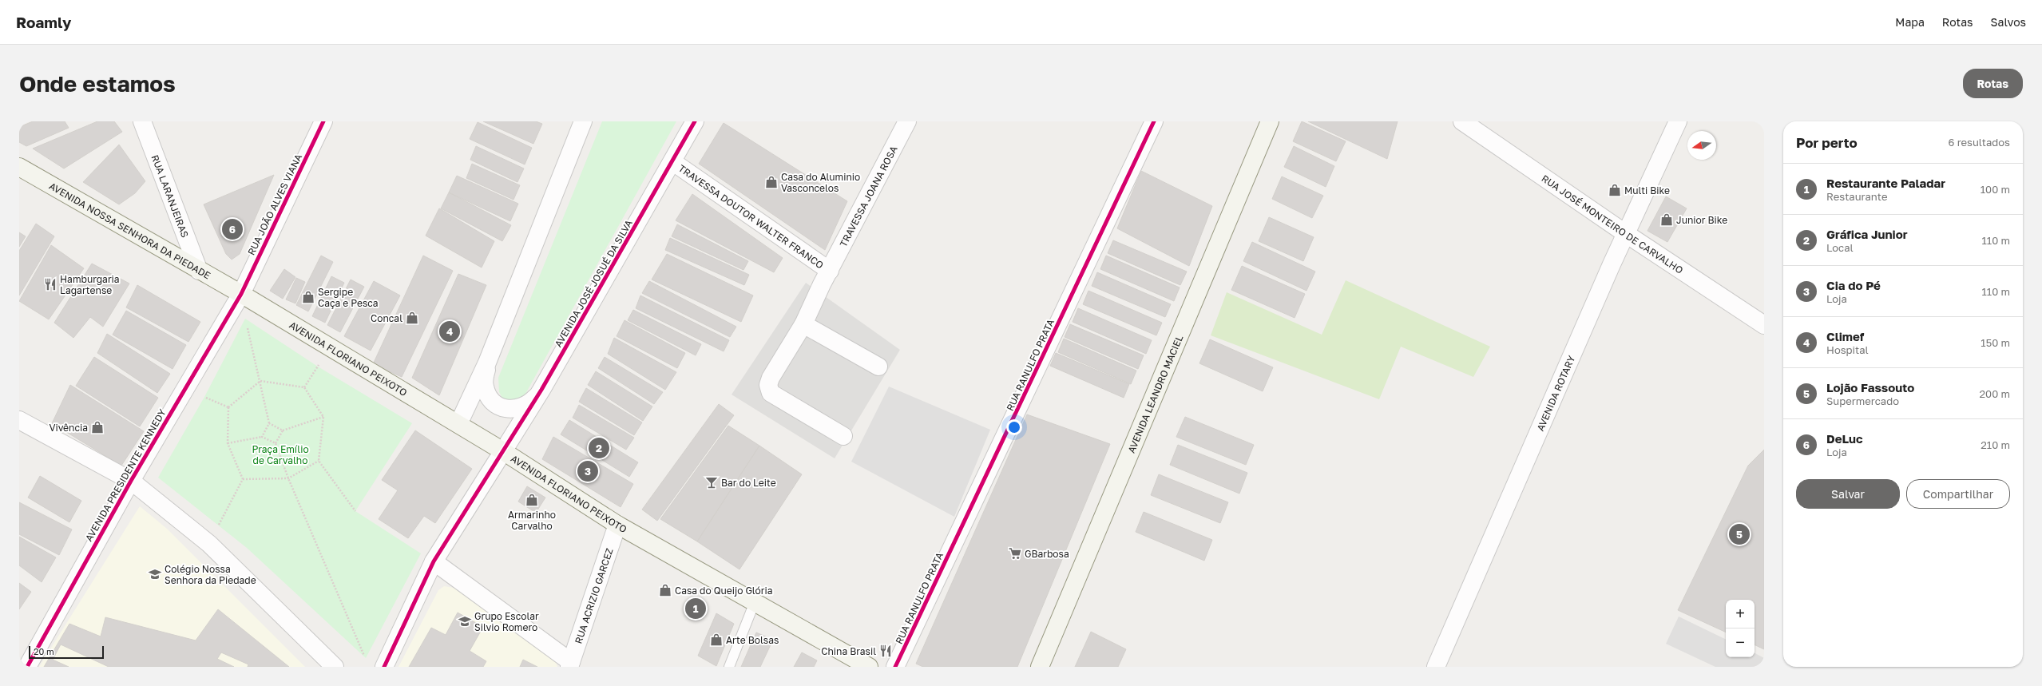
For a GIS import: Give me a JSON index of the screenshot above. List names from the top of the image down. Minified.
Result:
{"streets":{"main road":["AVENIDA NOSSA SENHORA DA PIEDADE","AVENIDA FLORIANO PEIXOTO","AVENIDA LEANDRO MACIEL"],"street":["RUA LARANJEIRAS","TRAVESSA JOANA ROSA","RUA JOÃO ALVES VIANA","TRAVESSA DOUTOR WALTER FRANCO","RUA JOSÉ MONTEIRO DE CARVALHO","AVENIDA JOSÉ JOSUÉ DA SILVA","RUA RANULFO PRATA","AVENIDA ROTARY","AVENIDA PRESIDENTE KENNEDY","RUA ACRIZIO GARCEZ"]},"crossings":[["RUA LARANJEIRAS","AVENIDA NOSSA SENHORA DA PIEDADE"],["TRAVESSA JOANA ROSA","TRAVESSA DOUTOR WALTER FRANCO"],["RUA JOÃO ALVES VIANA","AVENIDA NOSSA SENHORA DA PIEDADE"],["RUA JOÃO ALVES VIANA","AVENIDA FLORIANO PEIXOTO"],["RUA JOÃO ALVES VIANA","AVENIDA PRESIDENTE KENNEDY"],["TRAVESSA DOUTOR WALTER FRANCO","AVENIDA JOSÉ JOSUÉ DA SILVA"],["RUA JOSÉ MONTEIRO DE CARVALHO","AVENIDA ROTARY"],["AVENIDA NOSSA SENHORA DA PIEDADE","AVENIDA FLORIANO PEIXOTO"],["AVENIDA NOSSA SENHORA DA PIEDADE","AVENIDA PRESIDENTE KENNEDY"],["AVENIDA JOSÉ JOSUÉ DA SILVA","AVENIDA FLORIANO PEIXOTO"],["AVENIDA FLORIANO PEIXOTO","AVENIDA PRESIDENTE KENNEDY"],["AVENIDA FLORIANO PEIXOTO","RUA ACRIZIO GARCEZ"]],"parks":["Praça Emílio de Carvalho"],"places":{"shop":["Casa do Aluminio Vasconcelos","Multi Bike","Junior Bike","Sergipe Caça e Pesca","Concal","Vivência","Armarinho Carvalho","Casa do Queijo Glória","Arte Bolsas"],"restaurant":["Hamburgaria Lagartense","China Brasil"],"bar":["Bar do Leite"],"supermarket":["GBarbosa"],"school or university":["Colégio Nossa Senhora da Piedade","Grupo Escolar Silvio Romero"]},"scale_bar":"20 m","north":"left","page":{"header":"Roamly","nav":["Mapa","Rotas","Salvos"],"buttons":["Rotas",["Salvar","Compartilhar"]],"title":"Onde estamos","heading":["Por perto","6 resultados"],"list":[{"mark":"1","name":"Restaurante Paladar","note":"Restaurante","value":"100 m"},{"mark":"2","name":"Gráfica Junior","note":"Local","value":"110 m"},{"mark":"3","name":"Cia do Pé","note":"Loja","value":"110 m"},{"mark":"4","name":"Climef","note":"Hospital","value":"150 m"},{"mark":"5","name":"Lojão Fassouto","note":"Supermercado","value":"200 m"},{"mark":"6","name":"DeLuc","note":"Loja","value":"210 m"}],"pins":["6","4","2","3","5","1"],"map_buttons":["+","−"],"scale":"20 m"}}
